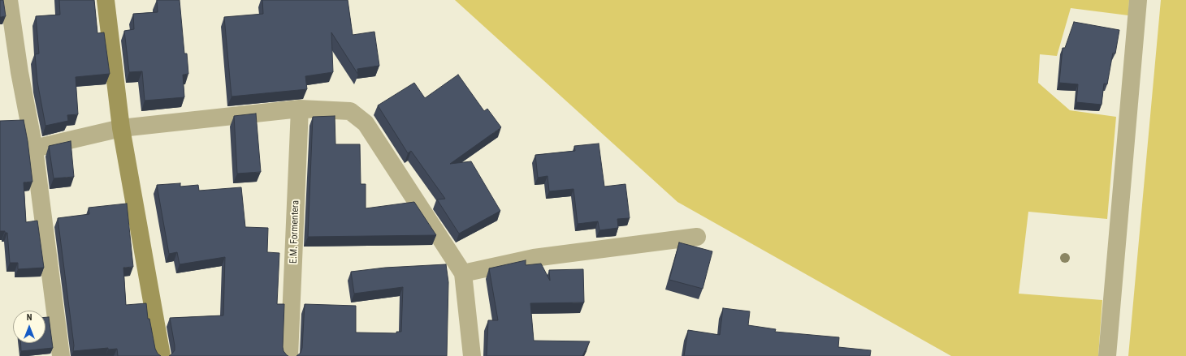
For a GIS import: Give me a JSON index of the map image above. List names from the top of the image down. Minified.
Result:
{"streets":{"street":["E.M. Formentera"]},"north":"top"}
